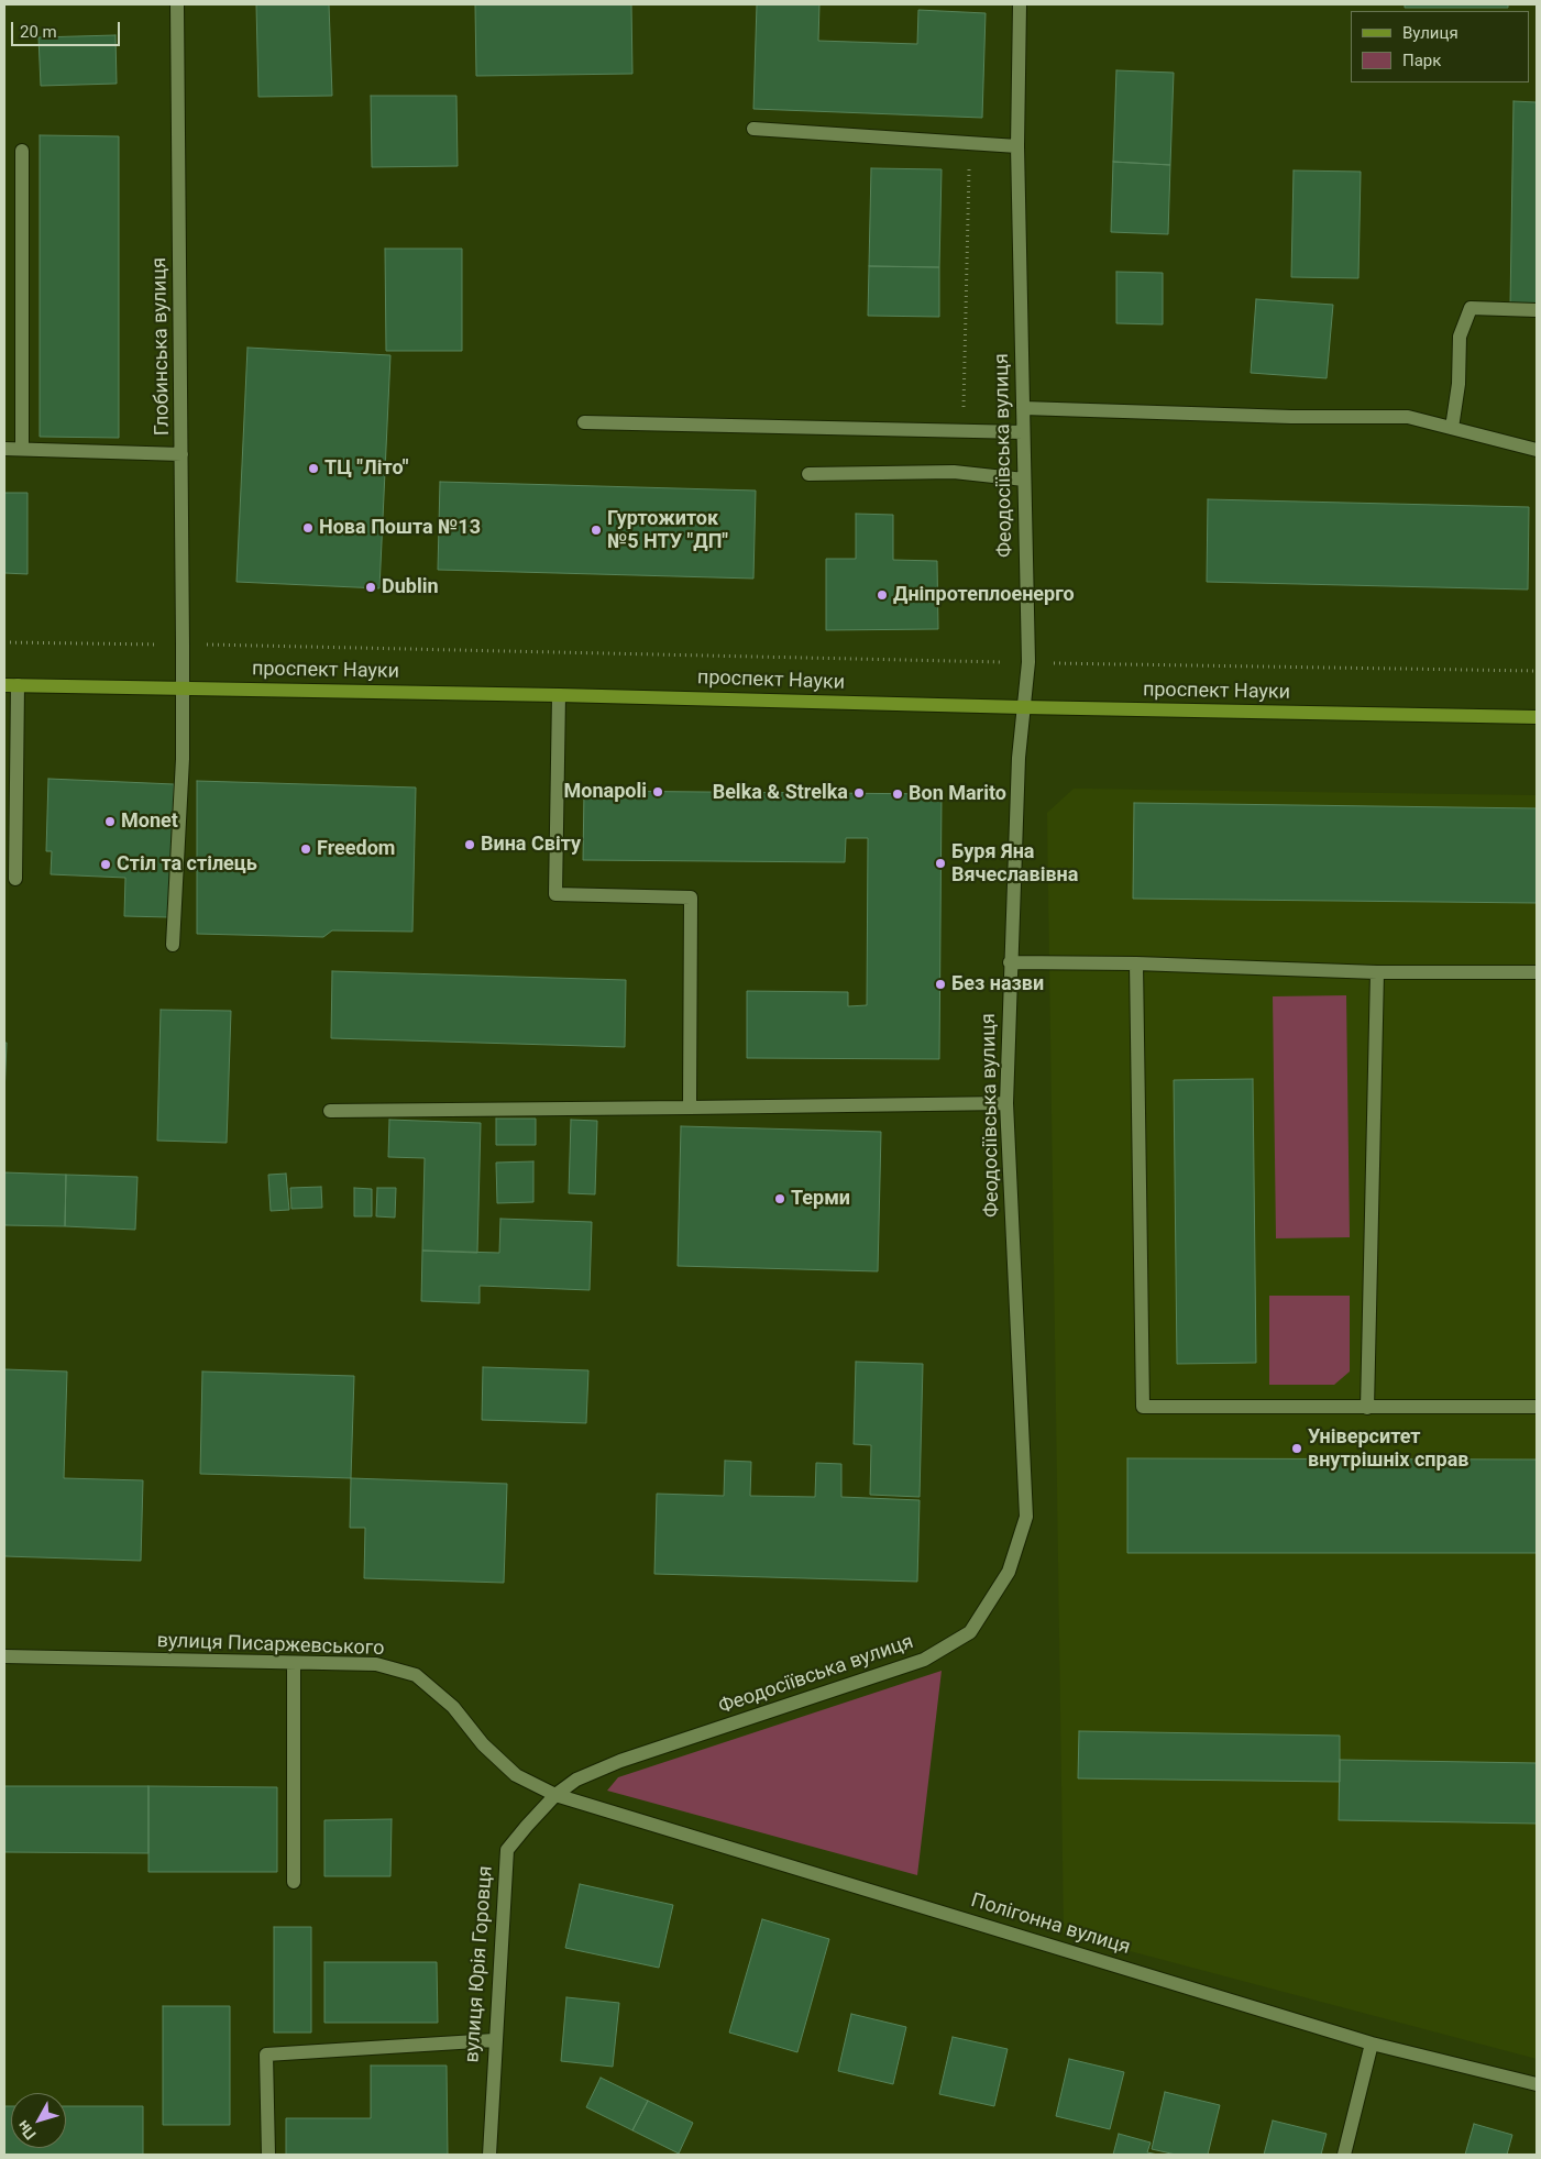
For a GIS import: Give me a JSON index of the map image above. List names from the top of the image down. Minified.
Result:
{"streets":{"main road":["проспект Науки"],"street":["Глобинська вулиця","Феодосіївська вулиця","вулиця Писаржевського","Полігонна вулиця","вулиця Юрія Горовця"]},"crossings":[["Глобинська вулиця","проспект Науки"],["Феодосіївська вулиця","проспект Науки"],["Феодосіївська вулиця","вулиця Писаржевського"],["Феодосіївська вулиця","Полігонна вулиця"],["Феодосіївська вулиця","вулиця Юрія Горовця"],["вулиця Писаржевського","Полігонна вулиця"],["вулиця Писаржевського","вулиця Юрія Горовця"],["Полігонна вулиця","вулиця Юрія Горовця"]],"places":["ТЦ \"Літо\"","Нова Пошта №13","Гуртожиток №5 НТУ \"ДП\"","Dublin","Дніпротеплоенерго","Monapoli","Belka & Strelka","Bon Marito","Monet","Вина Світу","Freedom","Буря Яна Вячеславівна","Стіл та стілець","Без назви","Терми","Університет внутрішніх справ"],"legend":["Вулиця","Парк"],"scale_bar":"20 m","north":"bottom left"}
